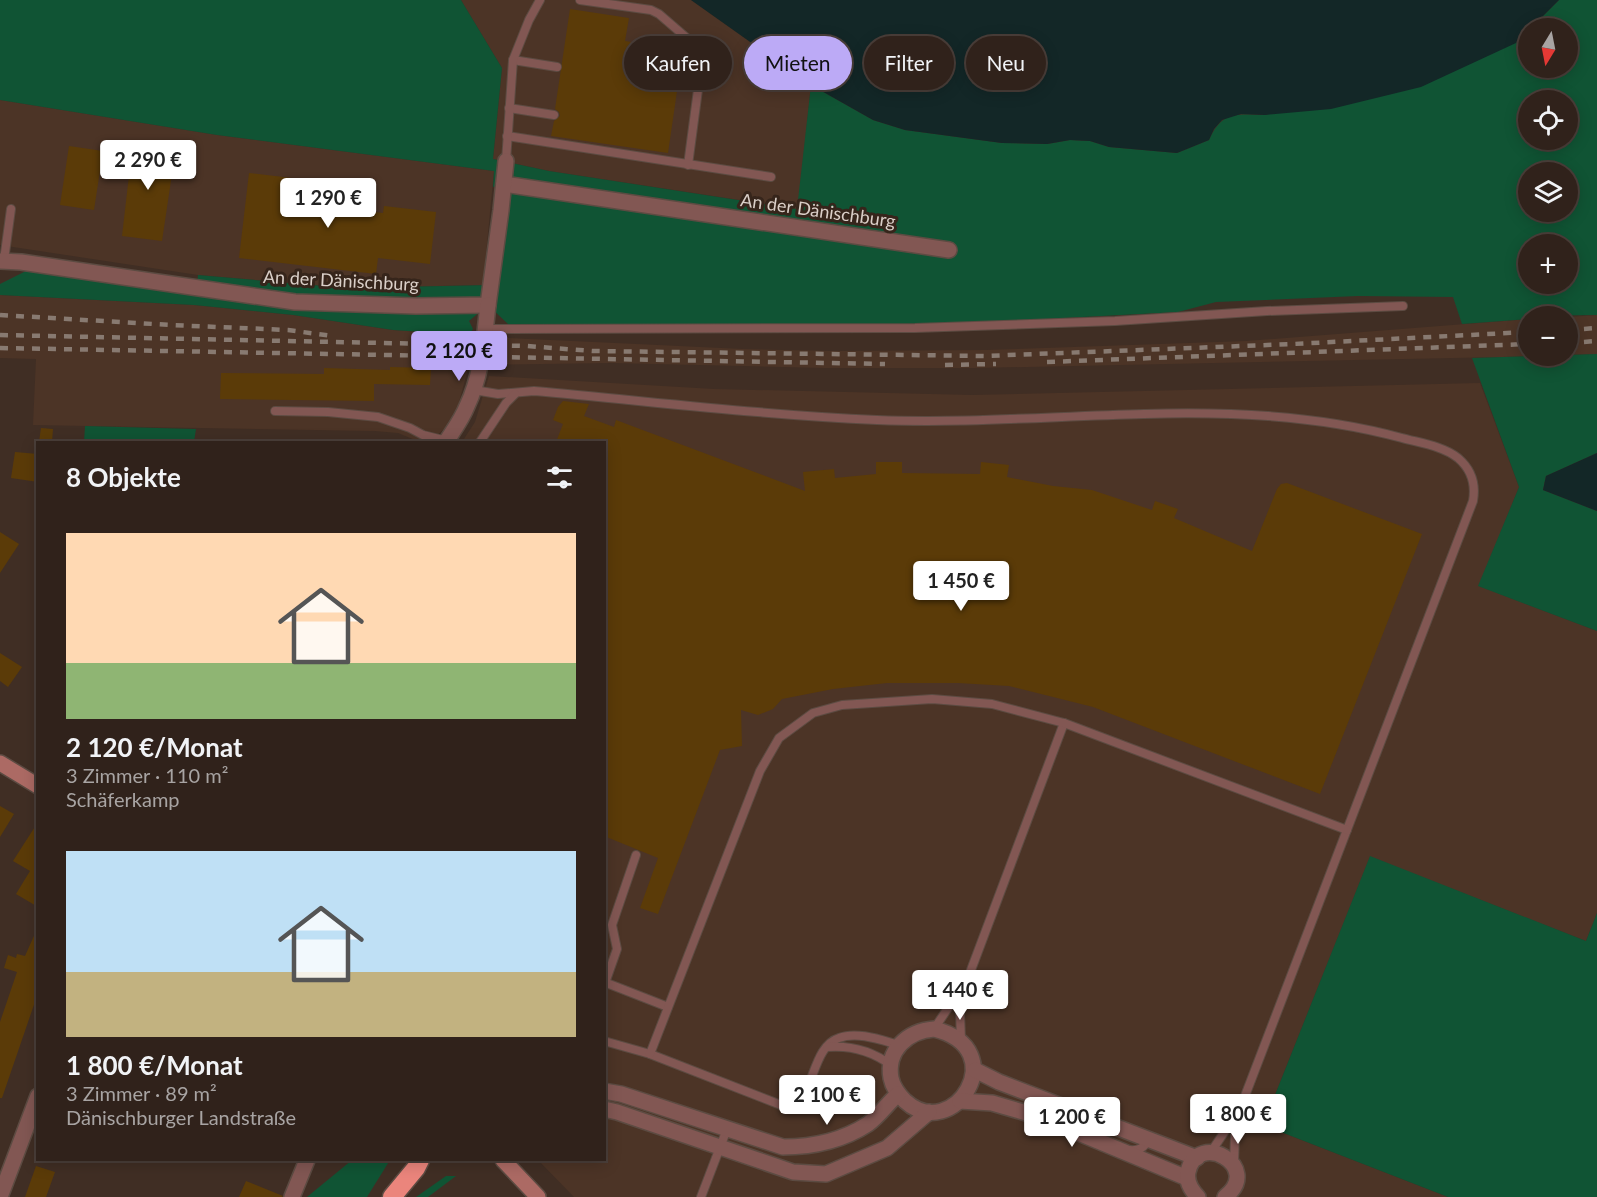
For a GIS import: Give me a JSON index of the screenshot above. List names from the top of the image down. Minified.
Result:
{"streets":{"street":["An der Dänischburg"]},"north":"bottom","page":{"map_buttons":["+","−"],"chip":["Kaufen","Mieten","Filter","Neu"],"price":["2 290 €","1 290 €","2 120 €","1 450 €","1 440 €","2 100 €","1 800 €","1 200 €"],"heading":"8 Objekte","list":[{"name":"2 120 €/Monat","note":"3 Zimmer · 110 m² · Schäferkamp"},{"name":"1 800 €/Monat","note":"3 Zimmer · 89 m² · Dänischburger Landstraße"}]}}
